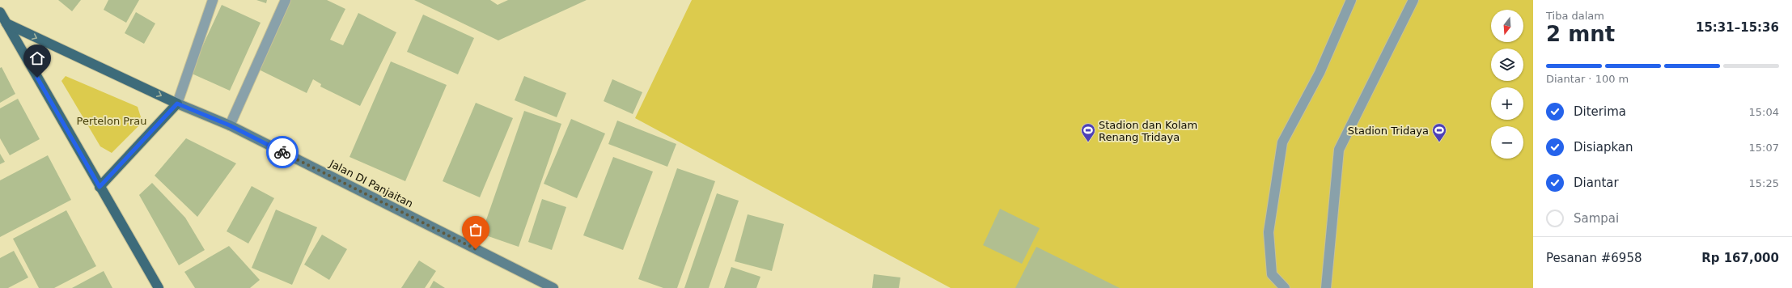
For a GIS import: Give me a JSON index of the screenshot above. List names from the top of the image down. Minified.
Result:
{"streets":{"street":["Jalan DI Panjaitan"]},"parks":["Pertelon Prau"],"places":{"sports":["Stadion dan Kolam Renang Tridaya","Stadion Tridaya"]},"north":"bottom","page":{"heading":["2 mnt","Tiba dalam","15:31–15:36"],"panel":["Pesanan #6958","Rp 167,000"],"map_buttons":["+","−"],"bar":"Diantar · 100 m","list":[["Diterima","15:04"],["Disiapkan","15:07"],["Diantar","15:25"],"Sampai"]}}
